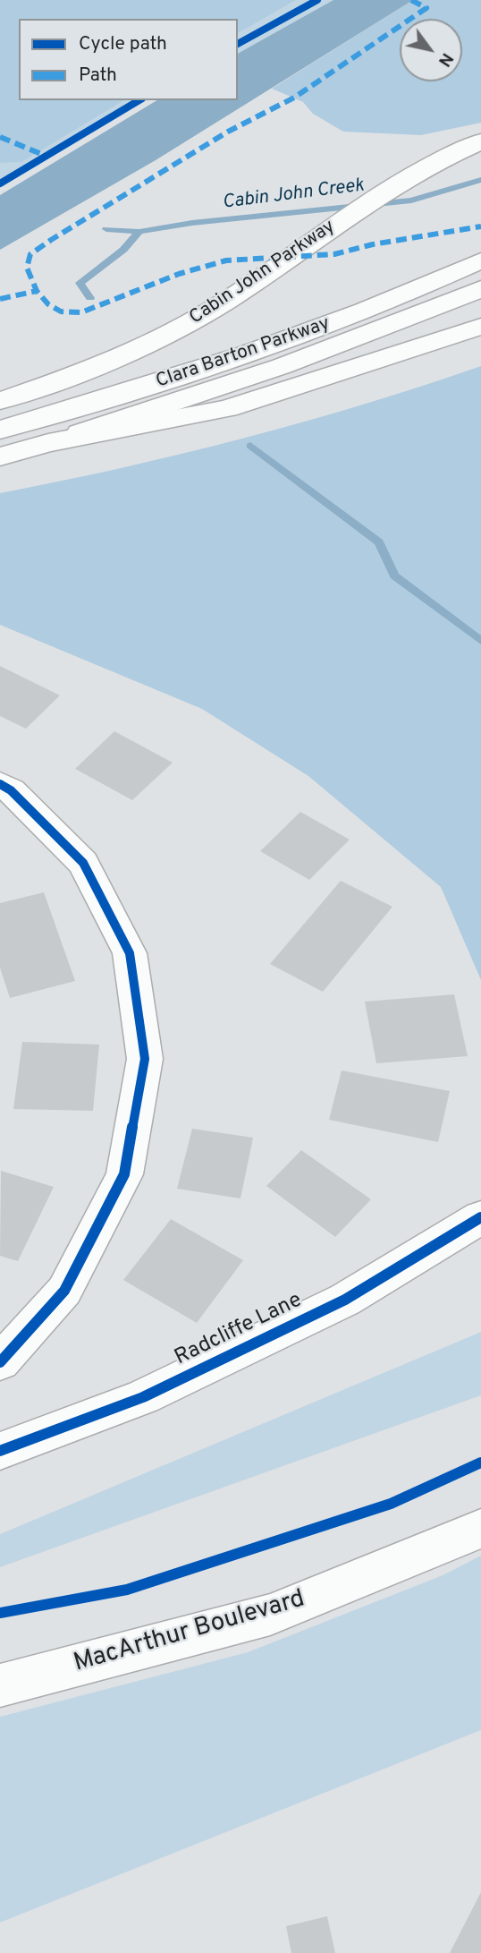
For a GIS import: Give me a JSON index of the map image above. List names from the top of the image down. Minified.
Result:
{"streets":{"main road":["Cabin John Parkway","Clara Barton Parkway","Radcliffe Lane","MacArthur Boulevard"]},"water":["Cabin John Creek"],"legend":["Cycle path","Path"],"north":"bottom right"}
